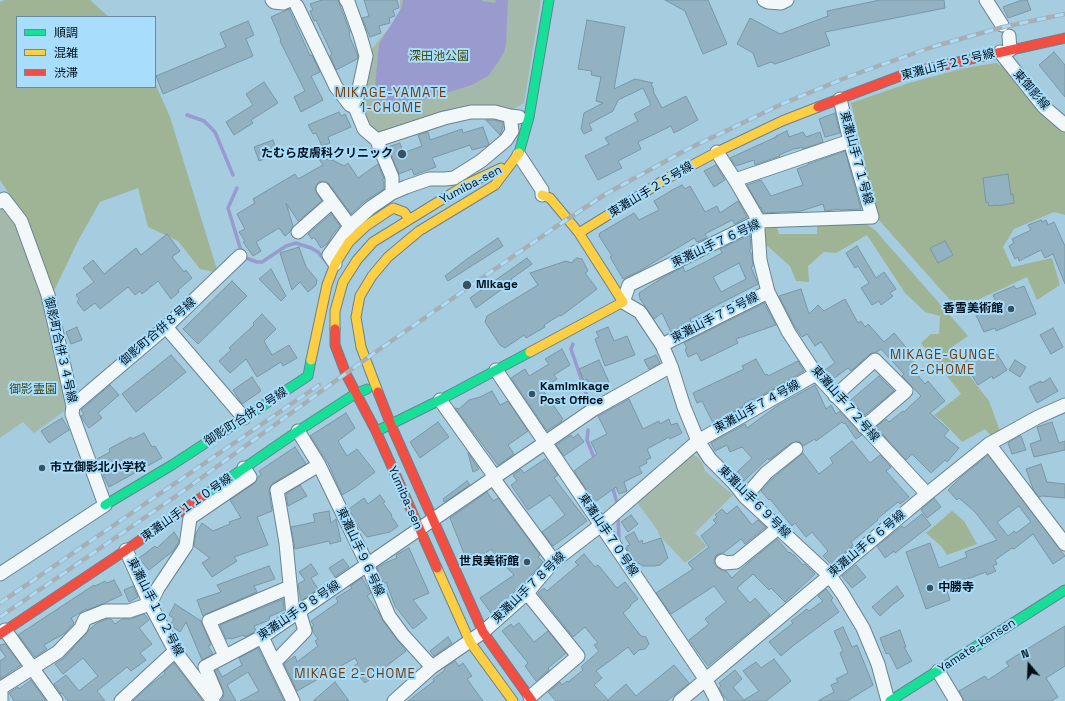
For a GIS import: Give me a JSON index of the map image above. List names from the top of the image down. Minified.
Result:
{"streets":{"street":["東灘山手２５号線","東御影線","東灘山手７１号線","Yumiba-sen","東灘山手７６号線","東灘山手７５号線","御影町合併８号線","御影町合併３４号線","東灘山手７２号線","東灘山手７４号線","御影町合併９号線","東灘山手６９号線","東灘山手１１０号線","東灘山手７０号線","東灘山手６６号線","東灘山手９６号線","東灘山手７８号線","東灘山手１０２号線","東灘山手９８号線","Yamate-kansen"]},"crossings":[["東灘山手２５号線","東御影線"],["東灘山手２５号線","東灘山手７１号線"],["東灘山手７１号線","東灘山手７６号線"],["Yumiba-sen","御影町合併９号線"],["Yumiba-sen","東灘山手１１０号線"],["Yumiba-sen","東灘山手７８号線"],["Yumiba-sen","東灘山手９８号線"],["東灘山手７６号線","東灘山手７２号線"],["東灘山手７６号線","東灘山手６９号線"],["東灘山手７５号線","東灘山手７２号線"],["東灘山手７５号線","東灘山手６９号線"],["御影町合併８号線","御影町合併３４号線"],["御影町合併３４号線","御影町合併９号線"],["東灘山手７２号線","東灘山手７４号線"],["東灘山手７２号線","東灘山手６６号線"],["東灘山手７４号線","東灘山手６９号線"],["東灘山手７４号線","東灘山手７８号線"],["東灘山手６９号線","東灘山手６６号線"],["東灘山手６９号線","東灘山手７８号線"],["東灘山手６９号線","東灘山手９８号線"],["東灘山手６９号線","Yamate-kansen"],["東灘山手１１０号線","東灘山手９６号線"],["東灘山手１１０号線","東灘山手１０２号線"],["東灘山手７０号線","東灘山手６６号線"],["東灘山手７０号線","東灘山手７８号線"],["東灘山手７０号線","東灘山手９８号線"],["東灘山手９６号線","東灘山手７８号線"],["東灘山手９６号線","東灘山手９８号線"],["東灘山手１０２号線","東灘山手９８号線"]],"districts":["MIKAGE-YAMATE 1-CHOME","MIKAGE-GUNGE 2-CHOME","MIKAGE 2-CHOME"],"parks":["深田池公園","御影霊園"],"places":["たむら皮膚科クリニック","Mikage","香雪美術館","Kamimikage Post Office","市立御影北小学校","世良美術館","中勝寺"],"legend":["順調","混雑","渋滞"],"north":"top"}
